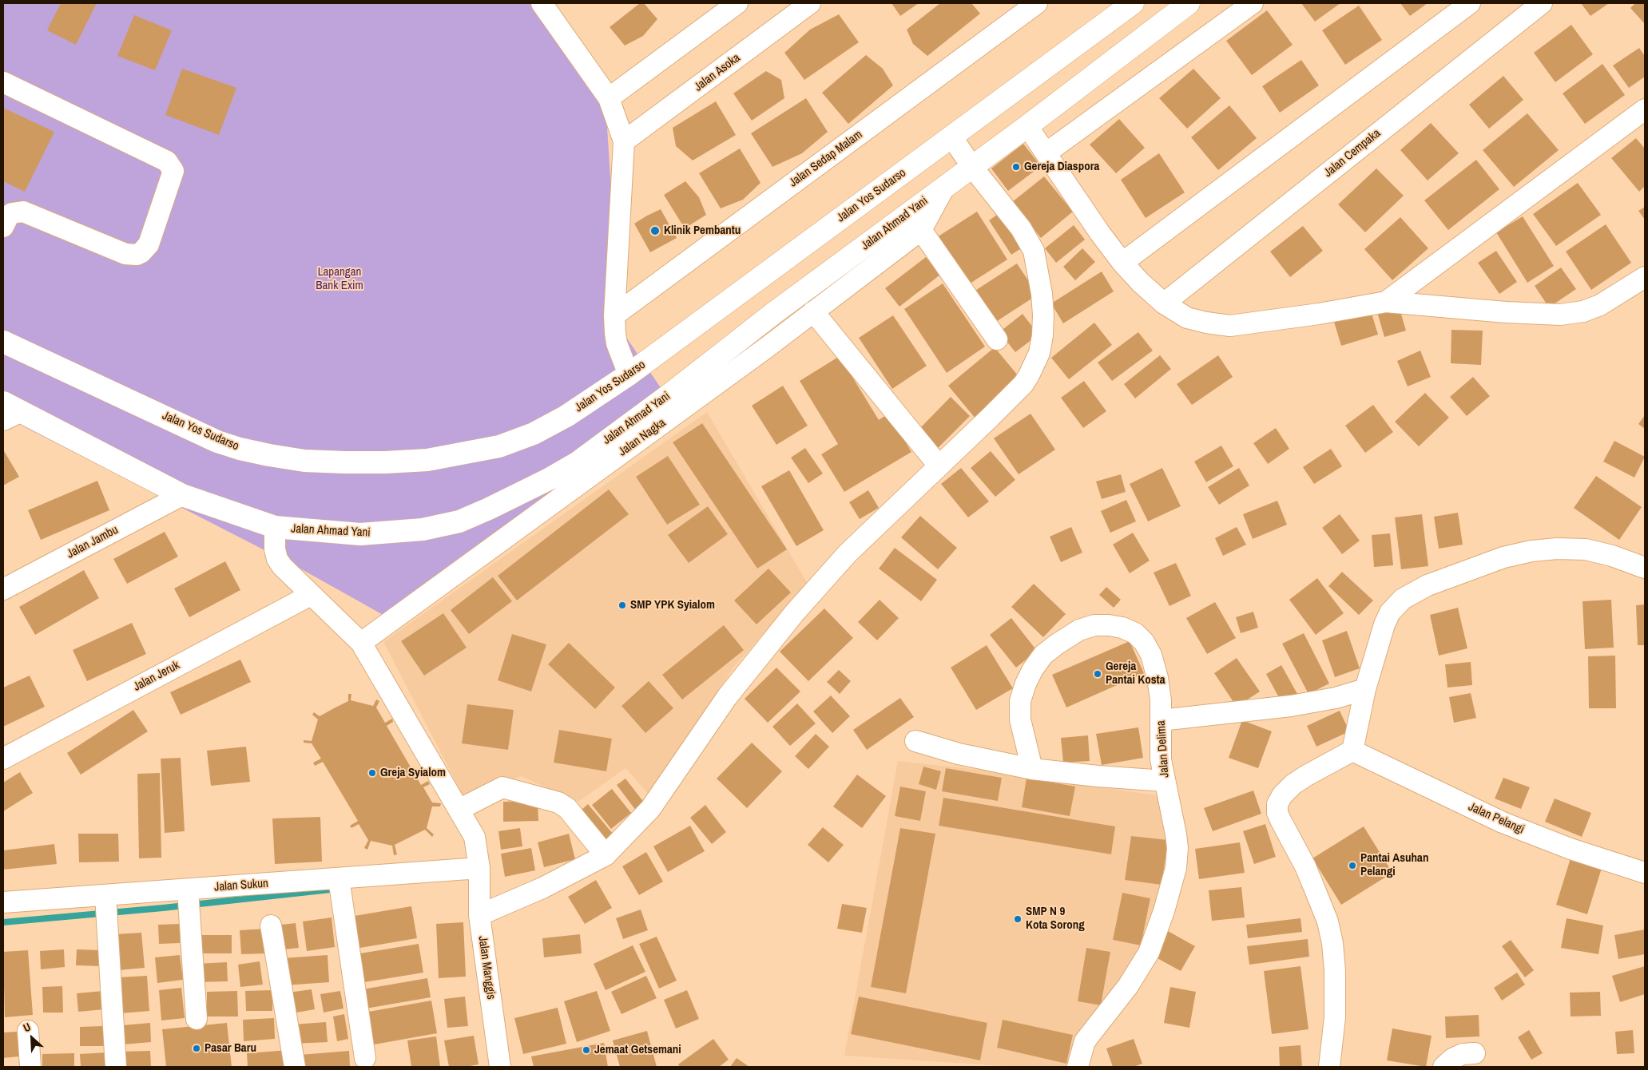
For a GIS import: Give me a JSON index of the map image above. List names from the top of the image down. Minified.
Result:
{"streets":{"highway":["Jalan Yos Sudarso","Jalan Ahmad Yani"],"street":["Jalan Asoka","Jalan Cempaka","Jalan Sedap Malam","Jalan Nagka","Jalan Jambu","Jalan Jeruk","Jalan Delima","Jalan Pelangi","Jalan Sukun","Jalan Manggis"]},"crossings":[["Jalan Ahmad Yani","Jalan Jambu"],["Jalan Ahmad Yani","Jalan Manggis"],["Jalan Nagka","Jalan Manggis"],["Jalan Jeruk","Jalan Manggis"],["Jalan Sukun","Jalan Manggis"]],"parks":["Lapangan Bank Exim"],"places":["Gereja Diaspora","Klinik Pembantu","SMP YPK Syialom","Gereja Pantai Kosta","Greja Syialom","Pantai Asuhan Pelangi","SMP N 9 Kota Sorong","Pasar Baru","Jemaat Getsemani"],"north":"top left"}
